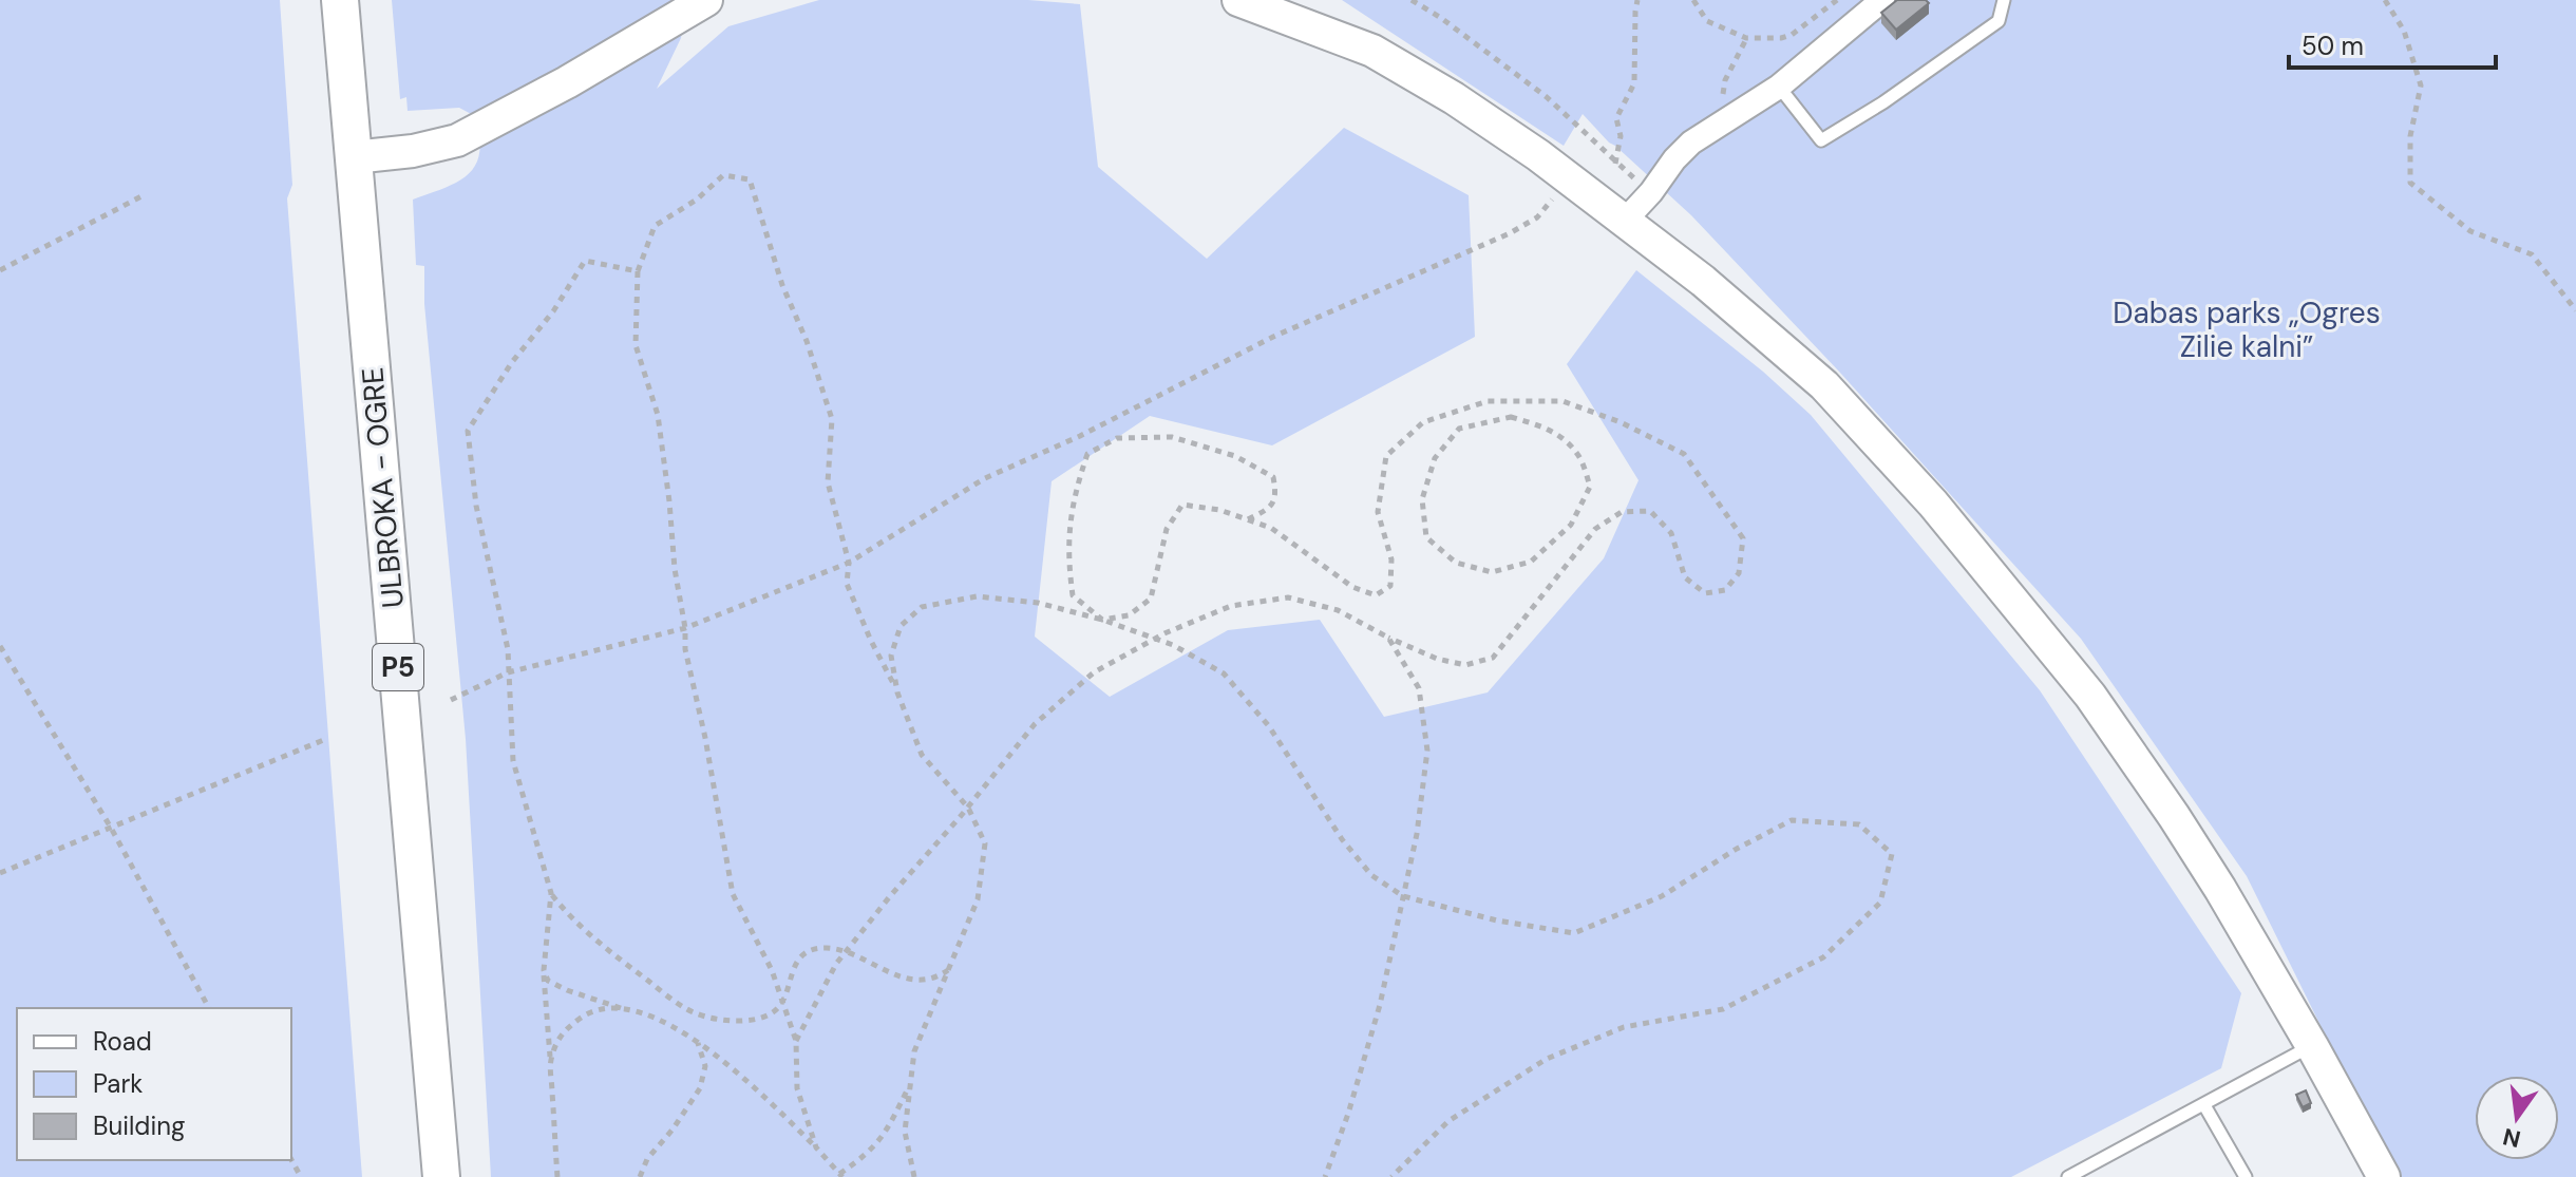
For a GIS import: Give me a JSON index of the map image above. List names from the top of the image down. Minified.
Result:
{"streets":{"main road":["ULBROKA - OGRE","P5"]},"parks":["Dabas parks „Ogres Zilie kalni”"],"legend":["Road","Park","Building"],"scale_bar":"50 m","north":"bottom"}
